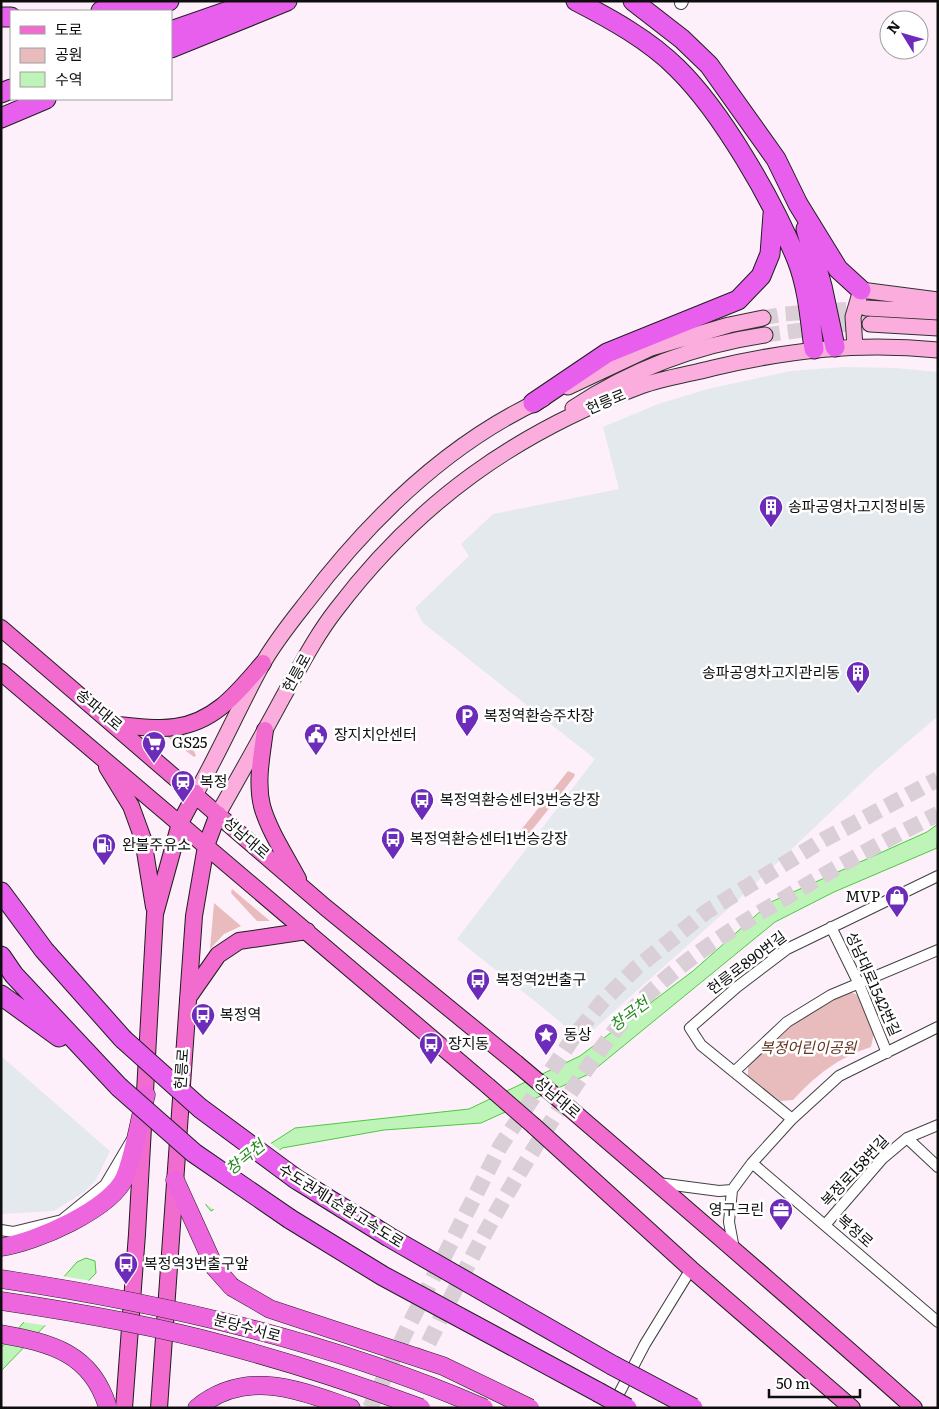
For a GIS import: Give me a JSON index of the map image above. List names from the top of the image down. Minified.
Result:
{"streets":{"highway":["수도권제1순환고속도로","분당수서로"],"main road":["헌릉로","송파대로","성남대로"],"street":["헌릉로890번길","성남대로1542번길","복정로158번길","복정로"]},"crossings":[["헌릉로","송파대로"],["헌릉로","성남대로"],["송파대로","성남대로"],["헌릉로890번길","성남대로1542번길"],["성남대로1542번길","복정로"],["복정로158번길","복정로"]],"water":["창곡천"],"parks":["복정어린이공원"],"places":{"building":["송파공영차고지정비동","송파공영차고지관리동"],"parking":["복정역환승주차장"],"public building":["장지치안센터"],"supermarket":["GS25"],"station":["복정"],"bus stop":["복정역환승센터3번승강장","복정역환승센터1번승강장","복정역2번출구","복정역","장지동","복정역3번출구앞"],"fuel station":["완불주유소"],"shop":["MVP"],"place":["동상"],"office":["영구크린"]},"legend":["도로","공원","수역"],"scale_bar":"50 m","north":"top left"}
